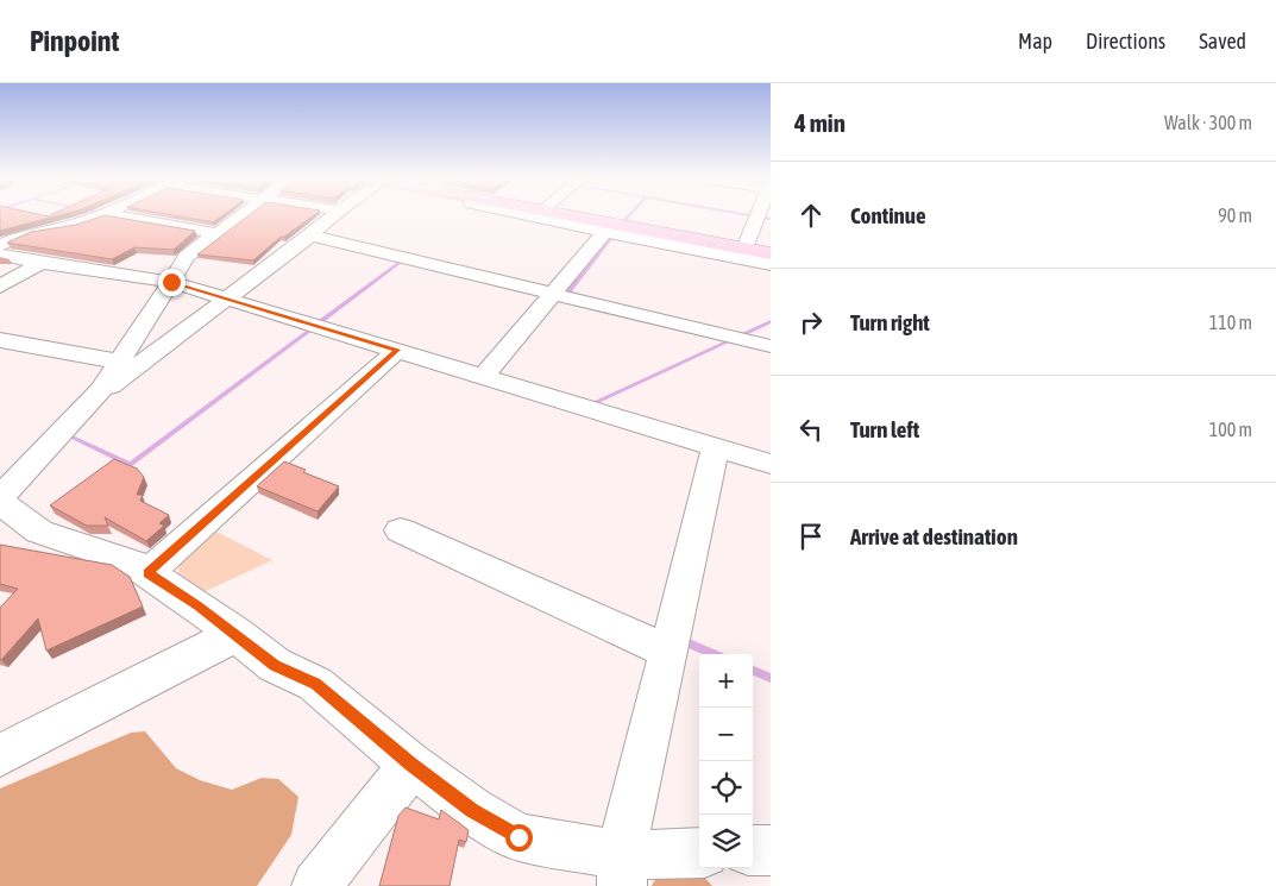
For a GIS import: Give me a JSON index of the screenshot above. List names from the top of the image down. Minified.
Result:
{"page":{"header":"Pinpoint","nav":["Map","Directions","Saved"],"heading":["4 min","Walk · 300 m"],"list":[["Continue","90 m"],["Turn right","110 m"],["Turn left","100 m"],"Arrive at destination"],"map_buttons":["+","−"]}}
